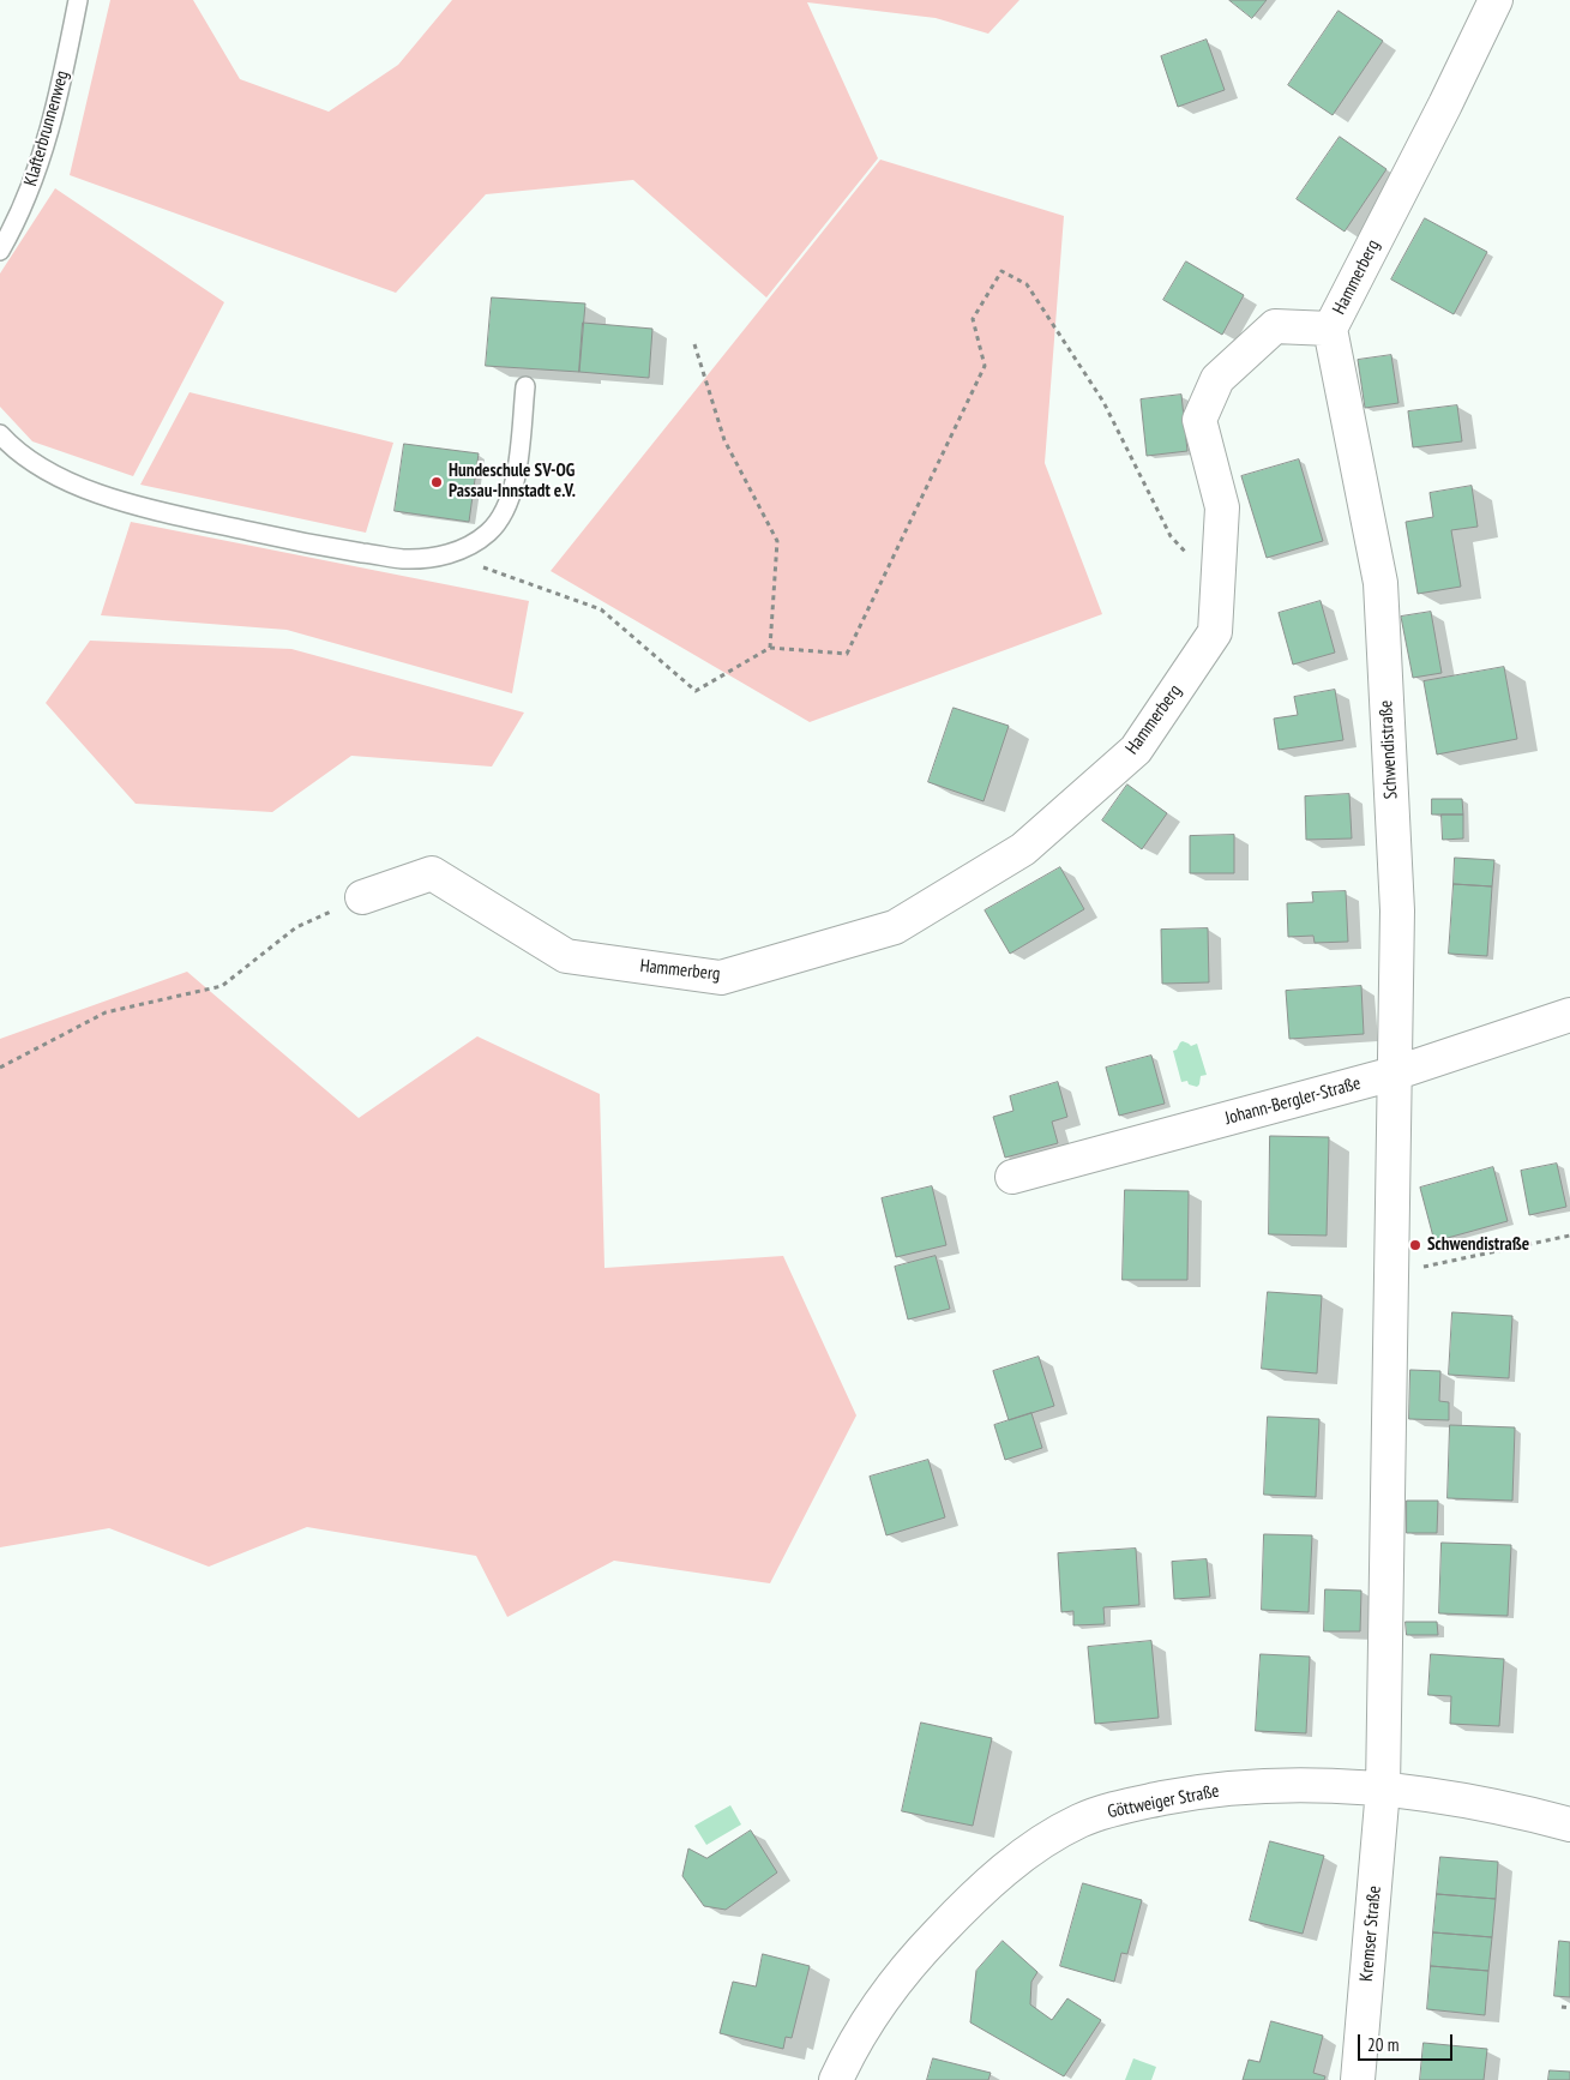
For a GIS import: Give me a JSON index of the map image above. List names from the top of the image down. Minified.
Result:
{"streets":{"street":["Hammerberg","Schwendistraße","Johann-Bergler-Straße","Göttweiger Straße","Kremser Straße"],"lane":["Klafterbrunnenweg"]},"crossings":[["Hammerberg","Schwendistraße"],["Schwendistraße","Johann-Bergler-Straße"],["Schwendistraße","Göttweiger Straße"],["Schwendistraße","Kremser Straße"],["Göttweiger Straße","Kremser Straße"]],"places":["Hundeschule SV-OG Passau-Innstadt e.V.","Schwendistraße"],"scale_bar":"20 m"}
